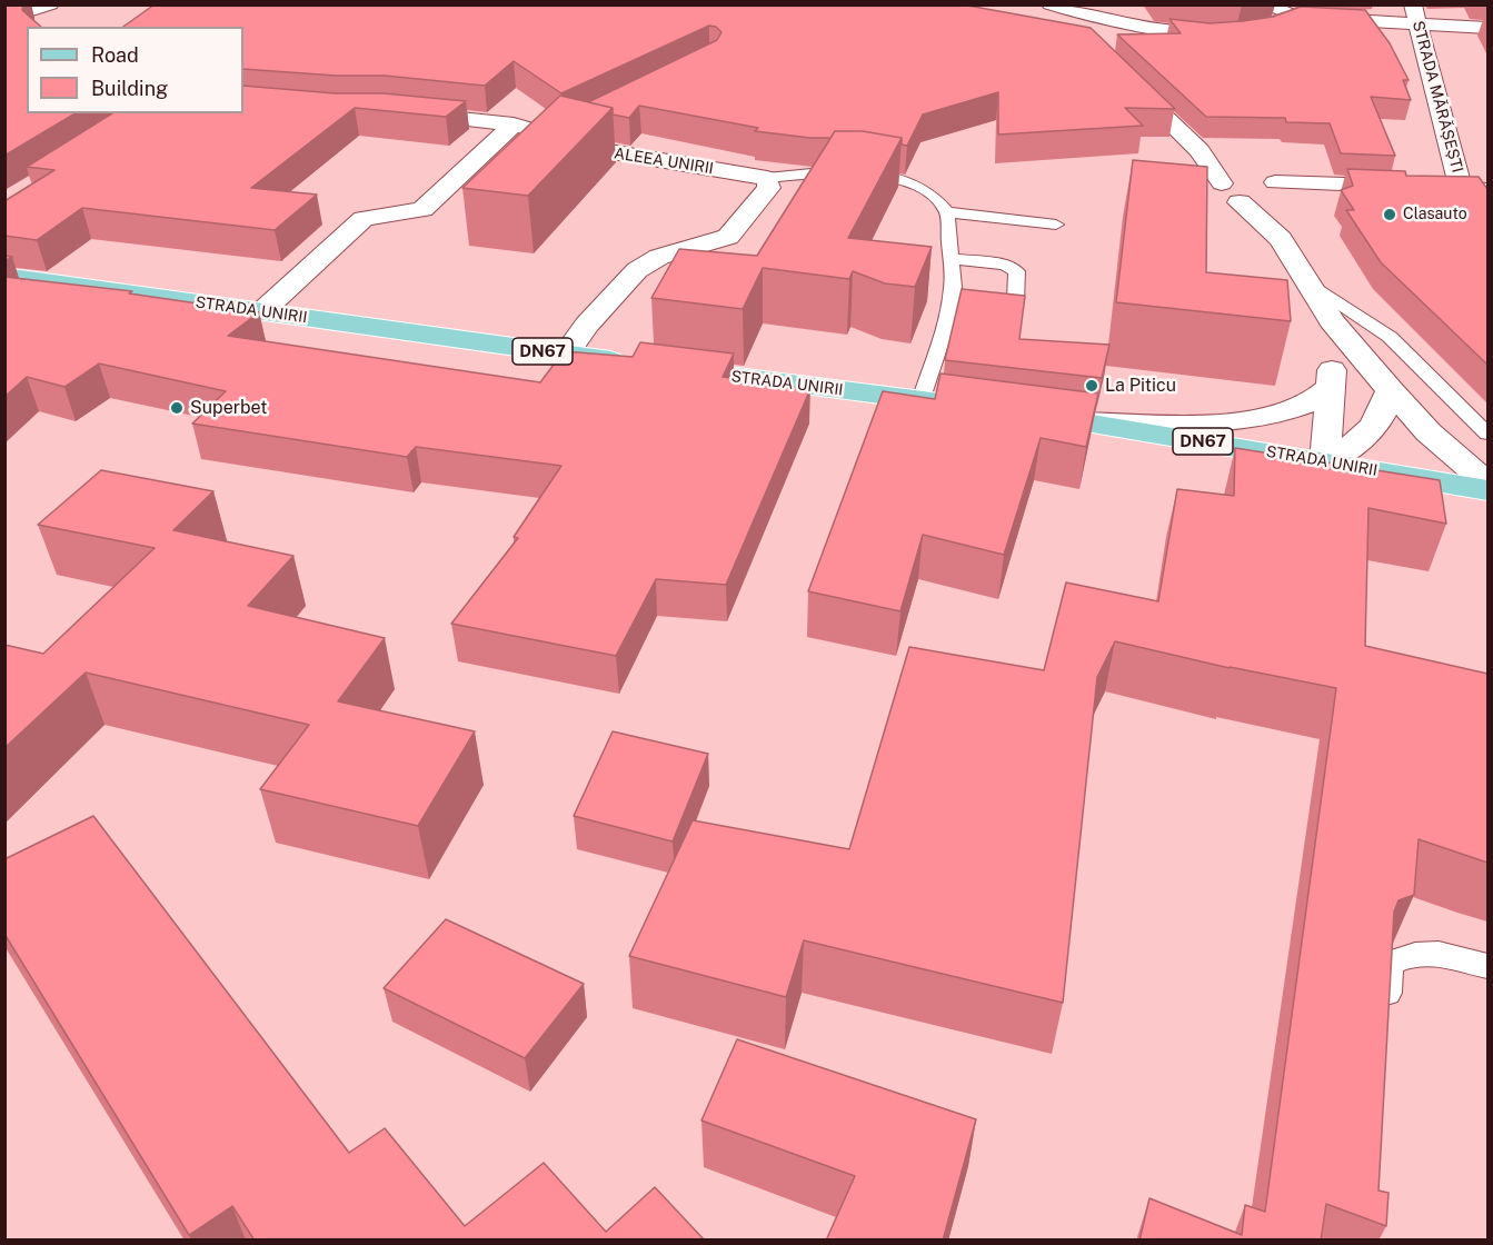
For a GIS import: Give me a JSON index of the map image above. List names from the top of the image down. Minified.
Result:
{"streets":{"main road":["STRADA UNIRII","DN67"],"street":["STRADA MĂRĂȘEȘTI","ALEEA UNIRII"]},"places":["Clasauto","La Piticu","Superbet"],"legend":["Road","Building"]}
